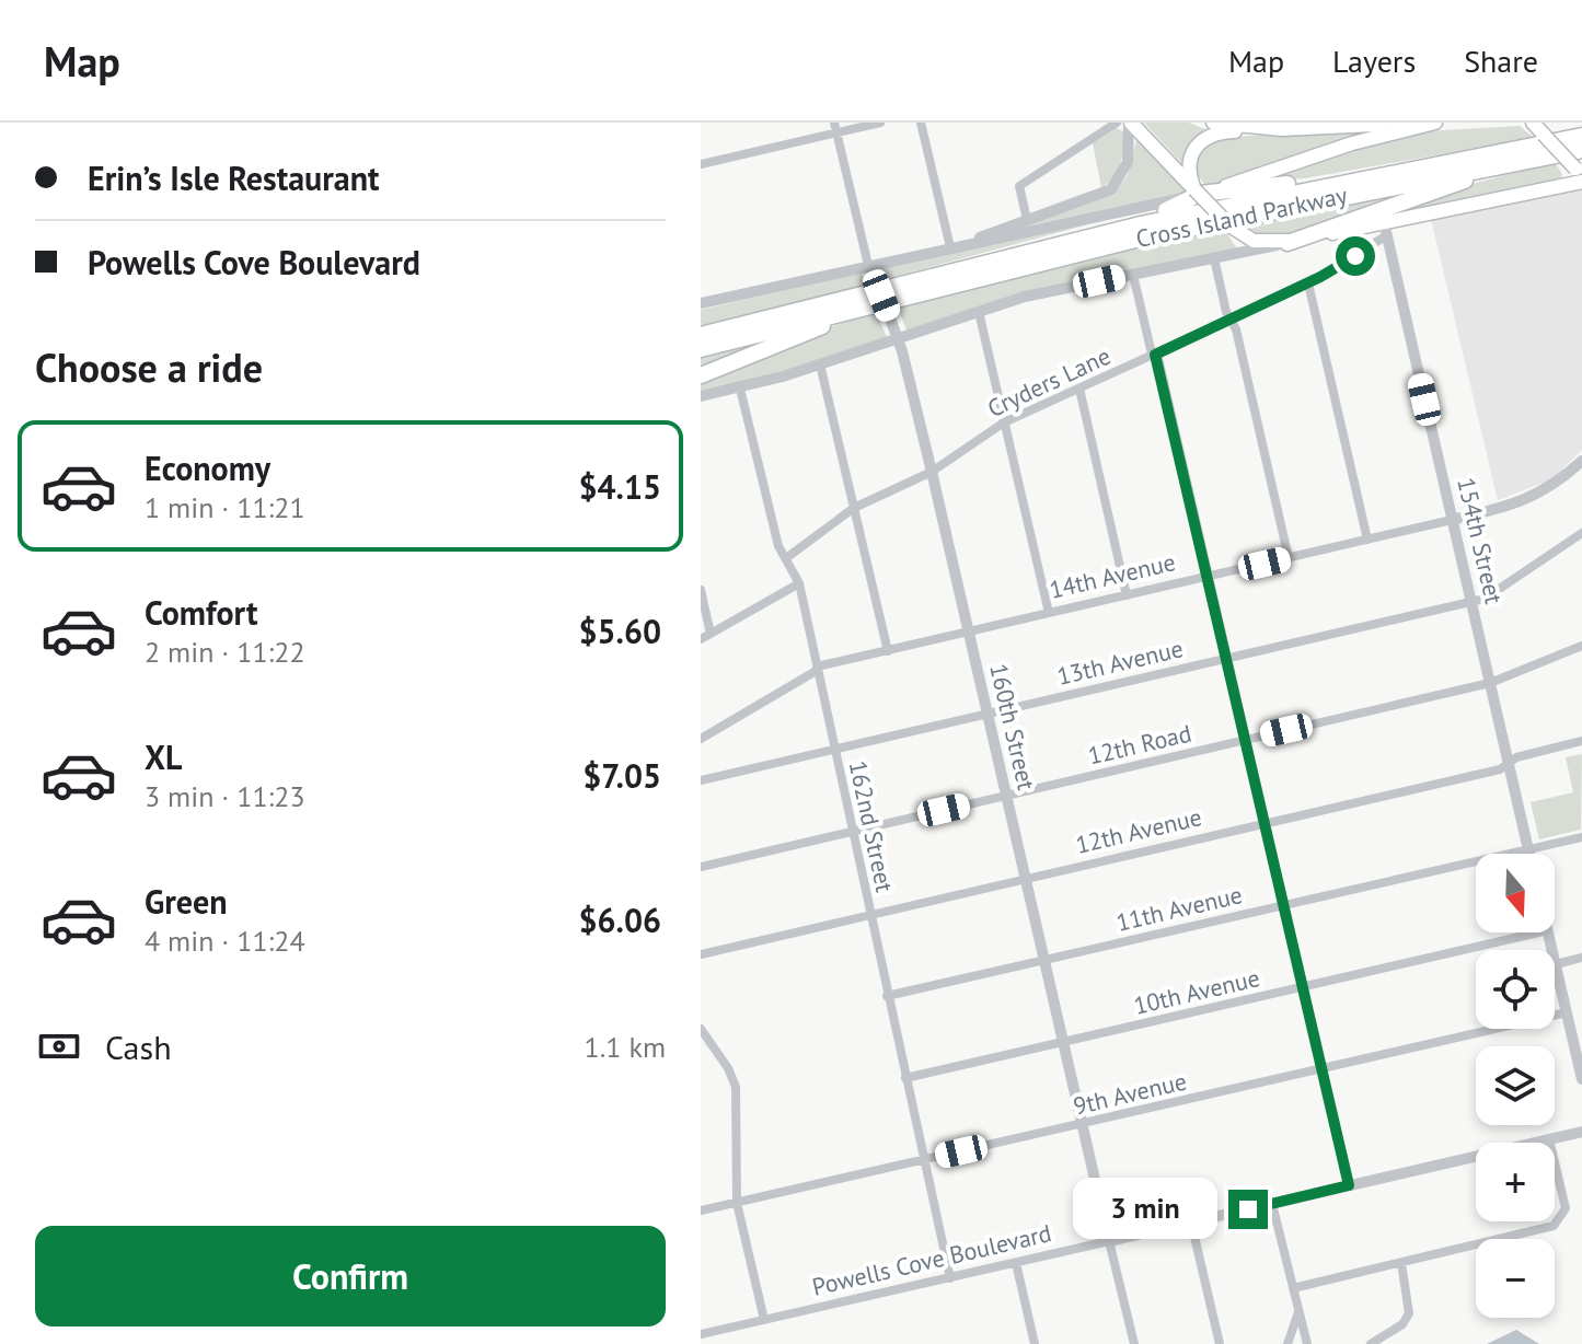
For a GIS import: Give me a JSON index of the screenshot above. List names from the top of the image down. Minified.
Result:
{"streets":{"highway":["Cross Island Parkway"],"street":["Cryders Lane","154th Street","14th Avenue","13th Avenue","160th Street","12th Road","162nd Street","12th Avenue","11th Avenue","10th Avenue","9th Avenue","Powells Cove Boulevard"]},"crossings":[["Cryders Lane","154th Street"],["Cryders Lane","160th Street"],["Cryders Lane","162nd Street"],["154th Street","14th Avenue"],["154th Street","13th Avenue"],["154th Street","12th Road"],["154th Street","12th Avenue"],["154th Street","11th Avenue"],["14th Avenue","160th Street"],["14th Avenue","162nd Street"],["13th Avenue","160th Street"],["13th Avenue","162nd Street"],["160th Street","12th Road"],["160th Street","12th Avenue"],["160th Street","11th Avenue"],["160th Street","10th Avenue"],["160th Street","9th Avenue"],["160th Street","Powells Cove Boulevard"],["12th Road","162nd Street"],["162nd Street","12th Avenue"],["162nd Street","11th Avenue"],["162nd Street","10th Avenue"],["162nd Street","9th Avenue"],["162nd Street","Powells Cove Boulevard"]],"north":"bottom","page":{"header":"Map","nav":["Map","Layers","Share"],"banner":["Erin’s Isle Restaurant","Powells Cove Boulevard"],"heading":"Choose a ride","list":[{"name":"Economy","note":"1 min · 11:21","value":"$4.15"},{"name":"Comfort","note":"2 min · 11:22","value":"$5.60"},{"name":"XL","note":"3 min · 11:23","value":"$7.05"},{"name":"Green","note":"4 min · 11:24","value":"$6.06"}],"map_buttons":["+","−"],"pay":["Cash","1.1 km"],"bubble":"3 min","buttons":"Confirm"}}
